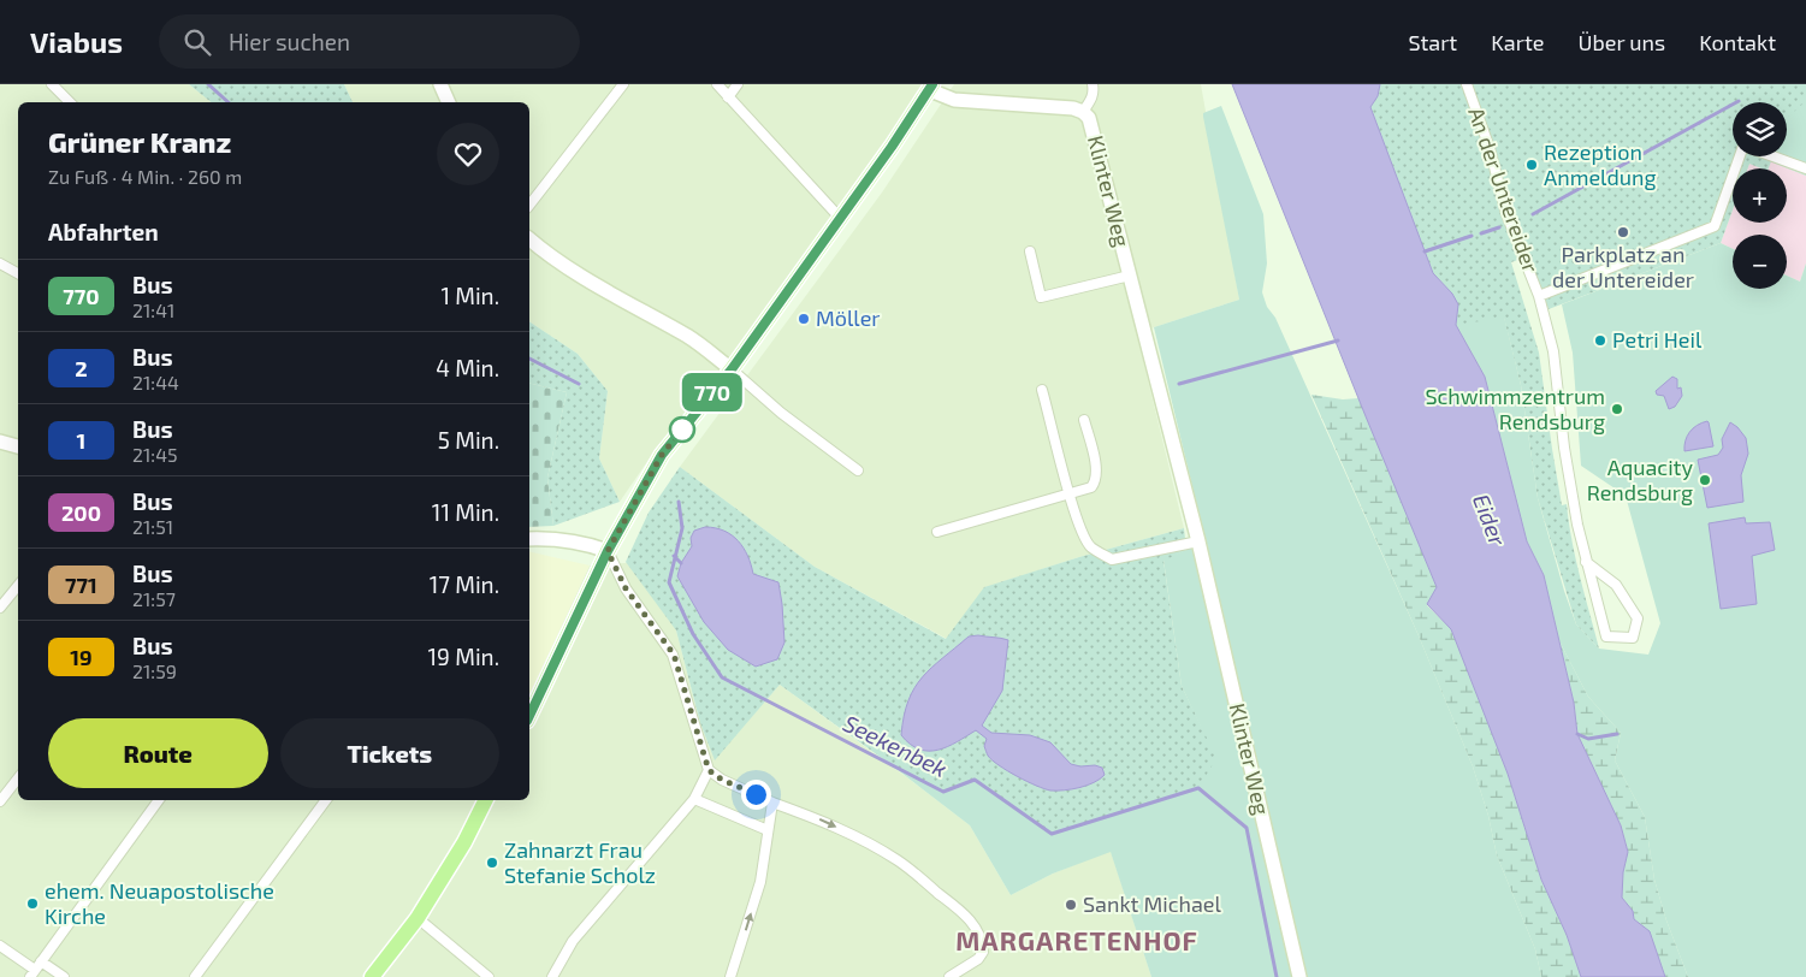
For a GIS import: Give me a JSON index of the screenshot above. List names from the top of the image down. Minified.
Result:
{"streets":{"street":["An der Untereider","Klinter Weg"]},"districts":["MARGARETENHOF"],"water":["Eider","Seekenbek"],"places":["Rezeption Anmeldung","Parkplatz an der Untereider","Möller","Petri Heil","Schwimmzentrum Rendsburg","Aquacity Rendsburg","Zahnarzt Frau Stefanie Scholz","ehem. Neuapostolische Kirche","Sankt Michael"],"lines":["bus line 770"],"page":{"header":"Viabus","search":"Hier suchen","nav":["Start","Karte","Über uns","Kontakt"],"on_map":"770","map_buttons":["+","−"],"heading":[["Grüner Kranz","Zu Fuß · 4 Min. · 260 m"],"Abfahrten"],"list":[{"mark":"770","name":"Bus","note":"21:41","value":"1 Min."},{"mark":"2","name":"Bus","note":"21:44","value":"4 Min."},{"mark":"1","name":"Bus","note":"21:45","value":"5 Min."},{"mark":"200","name":"Bus","note":"21:51","value":"11 Min."},{"mark":"771","name":"Bus","note":"21:57","value":"17 Min."},{"mark":"19","name":"Bus","note":"21:59","value":"19 Min."}],"buttons":["Route","Tickets"]}}
